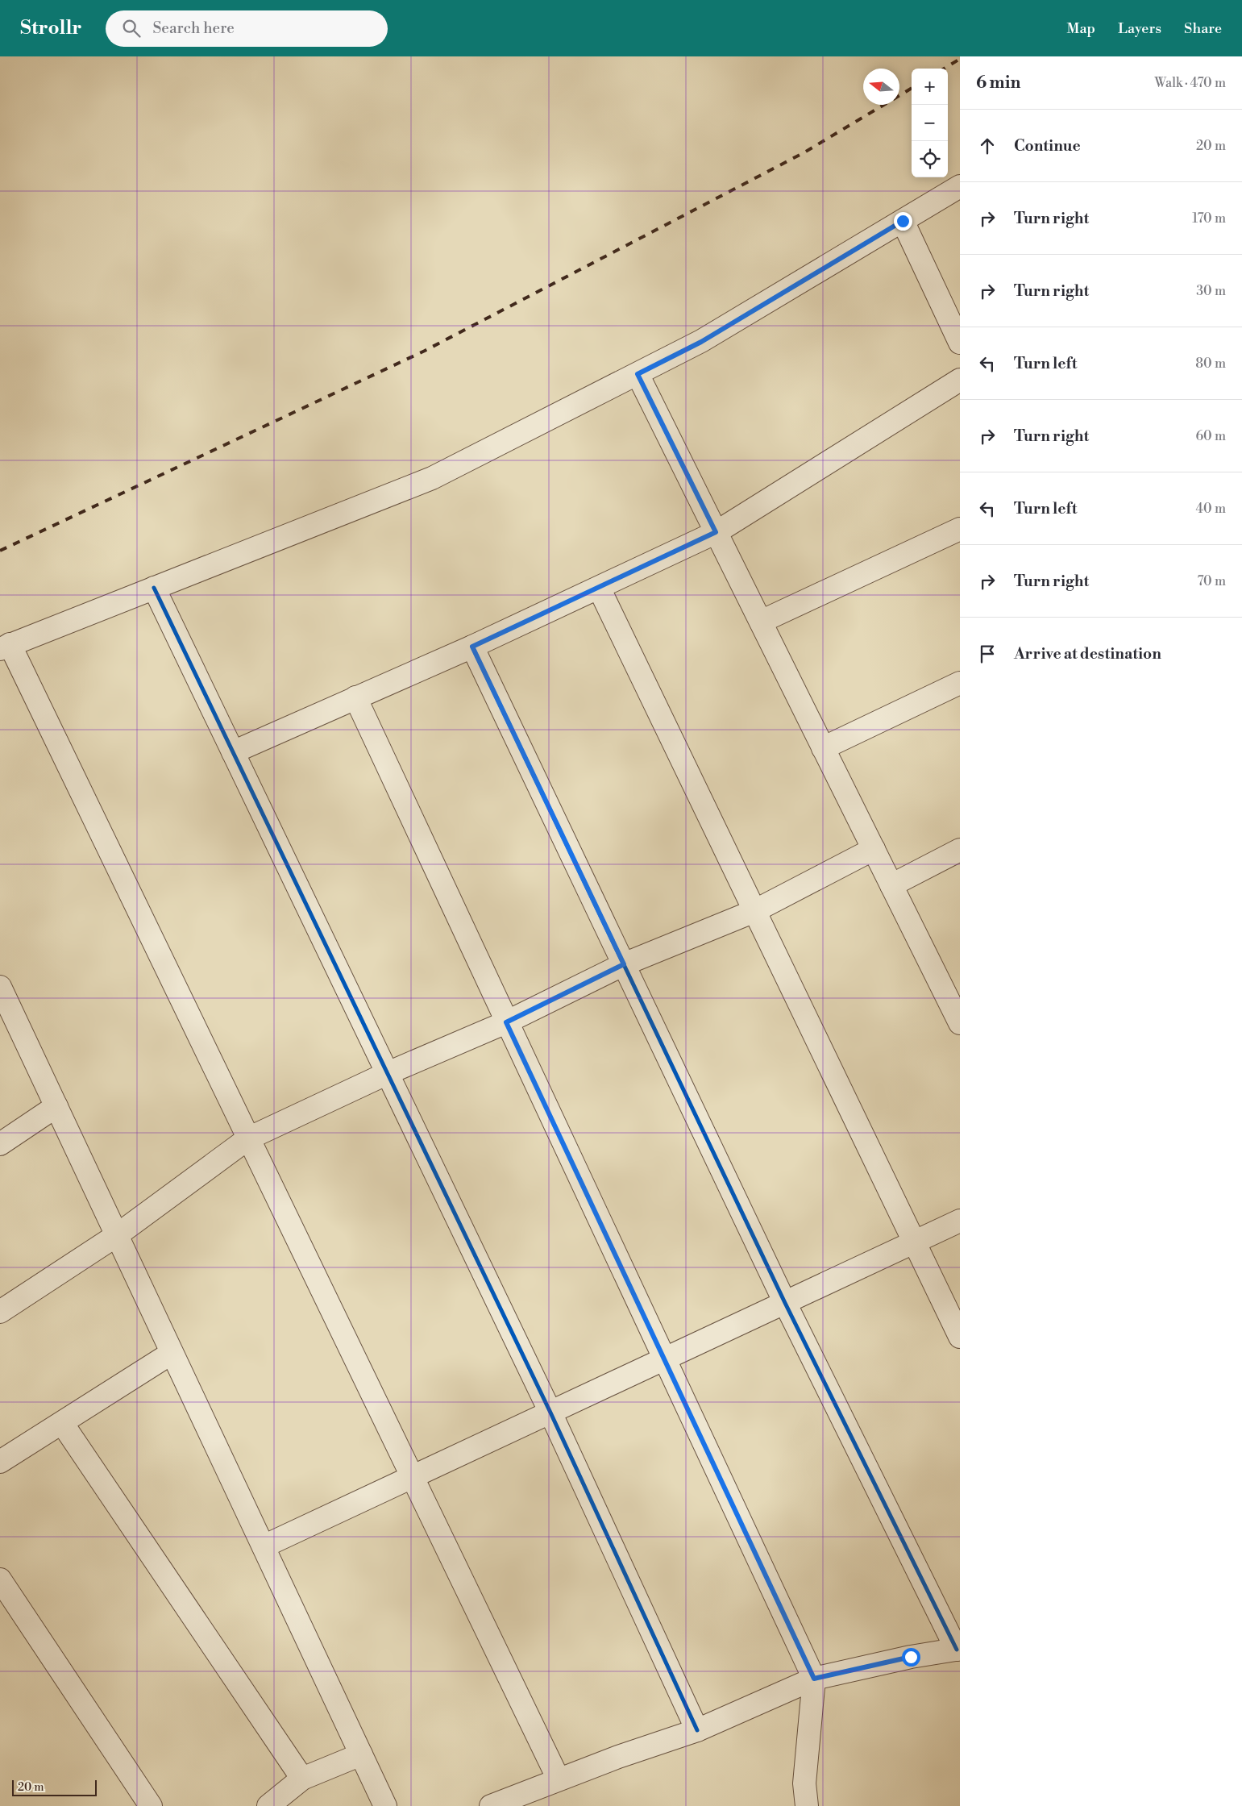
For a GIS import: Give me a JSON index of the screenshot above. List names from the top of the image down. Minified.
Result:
{"scale_bar":"20 m","north":"left","page":{"header":"Strollr","search":"Search here","nav":["Map","Layers","Share"],"heading":["6 min","Walk · 470 m"],"map_buttons":["+","−"],"list":[["Continue","20 m"],["Turn right","170 m"],["Turn right","30 m"],["Turn left","80 m"],["Turn right","60 m"],["Turn left","40 m"],["Turn right","70 m"],"Arrive at destination"],"scale":"20 m"}}
